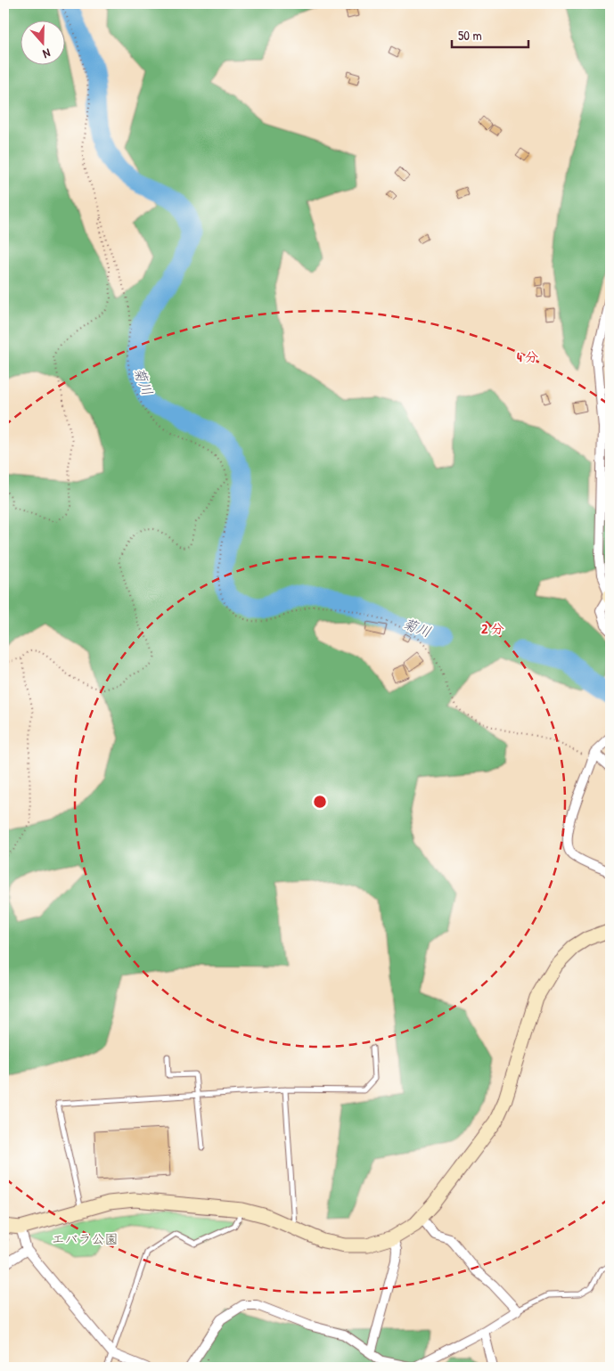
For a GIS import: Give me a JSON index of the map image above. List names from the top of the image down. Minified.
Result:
{"water":["菊川"],"parks":["エバラ公園"],"scale_bar":"50 m","north":"bottom","rings":["4 分","2 分"]}
